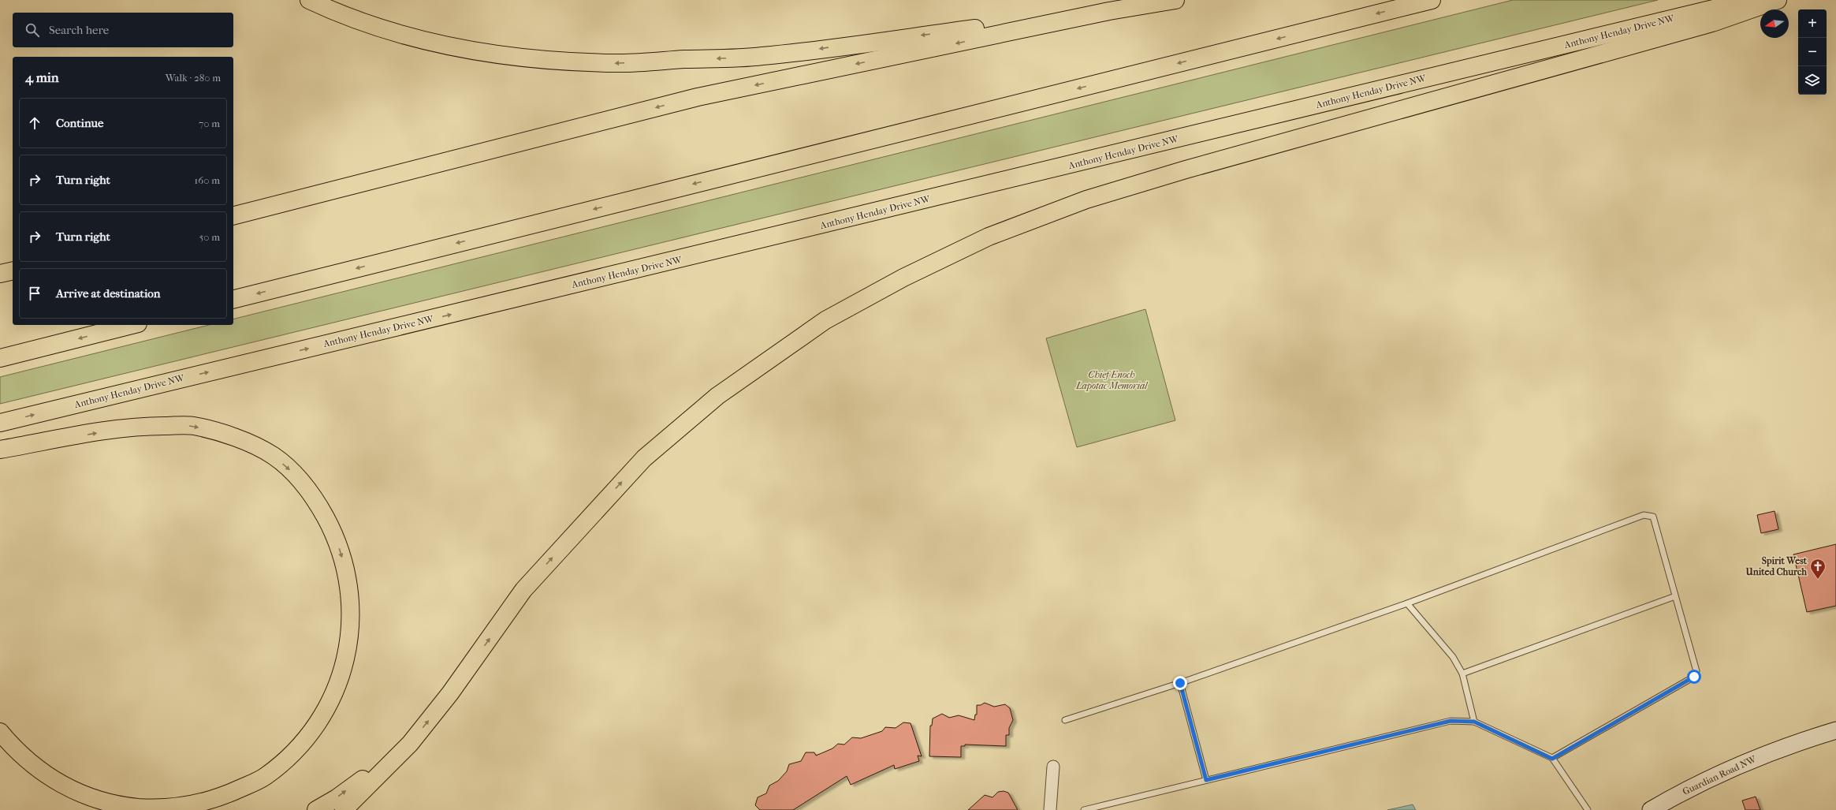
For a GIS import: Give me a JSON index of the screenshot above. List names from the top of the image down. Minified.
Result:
{"streets":{"highway":["Anthony Henday Drive NW"],"main road":["Guardian Road NW"]},"parks":["Chief Enoch Lapotac Memorial"],"places":{"church":["Spirit West United Church"]},"north":"left","page":{"map_buttons":["+","−"],"search":"Search here","heading":["4 min","Walk · 280 m"],"list":[["Continue","70 m"],["Turn right","160 m"],["Turn right","50 m"],"Arrive at destination"]}}
